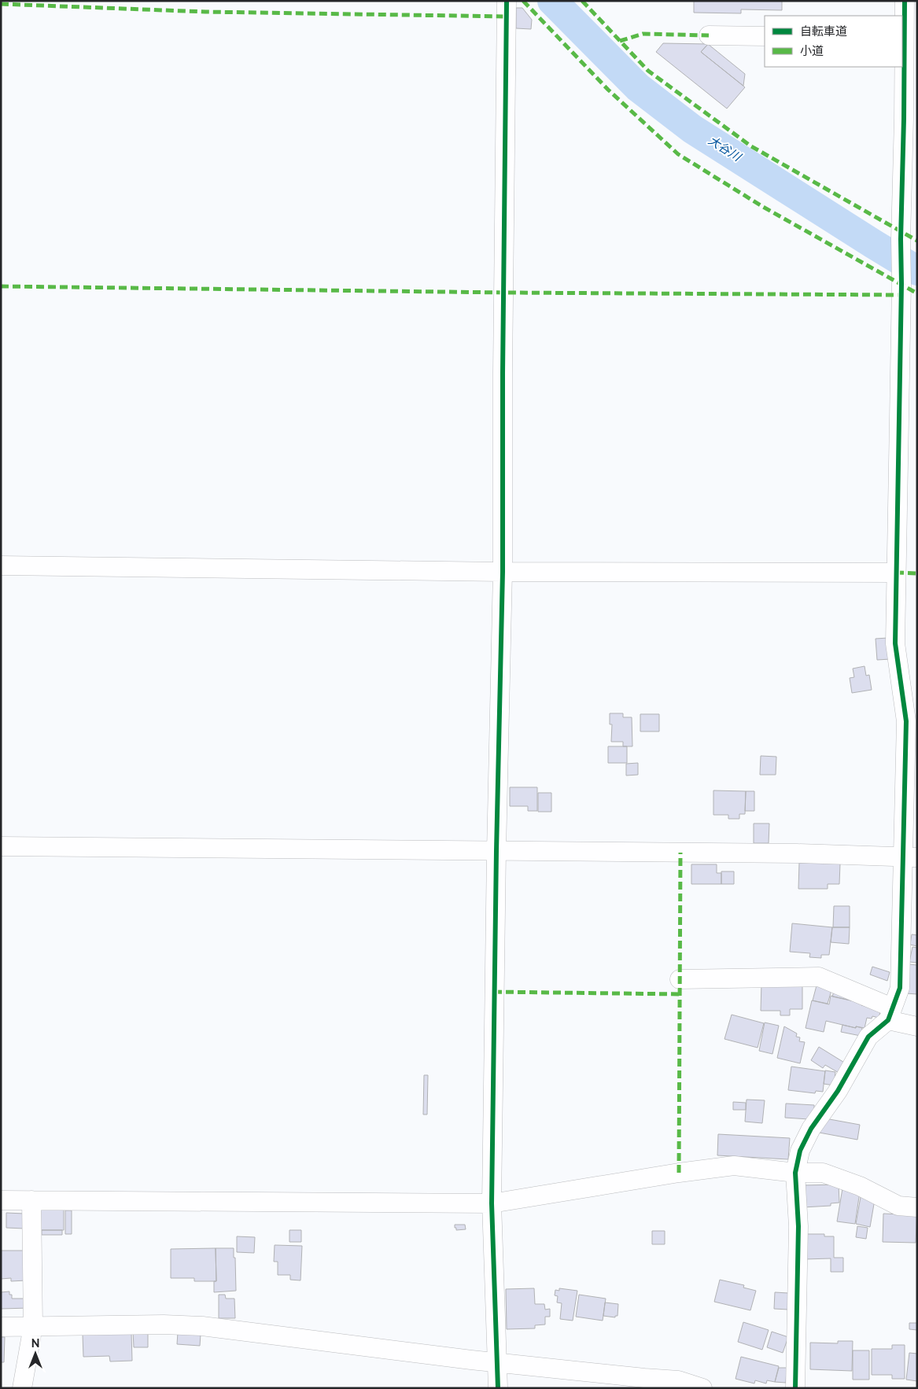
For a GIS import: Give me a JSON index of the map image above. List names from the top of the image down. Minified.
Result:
{"water":["大谷川"],"legend":["自転車道","小道"],"north":"top"}
